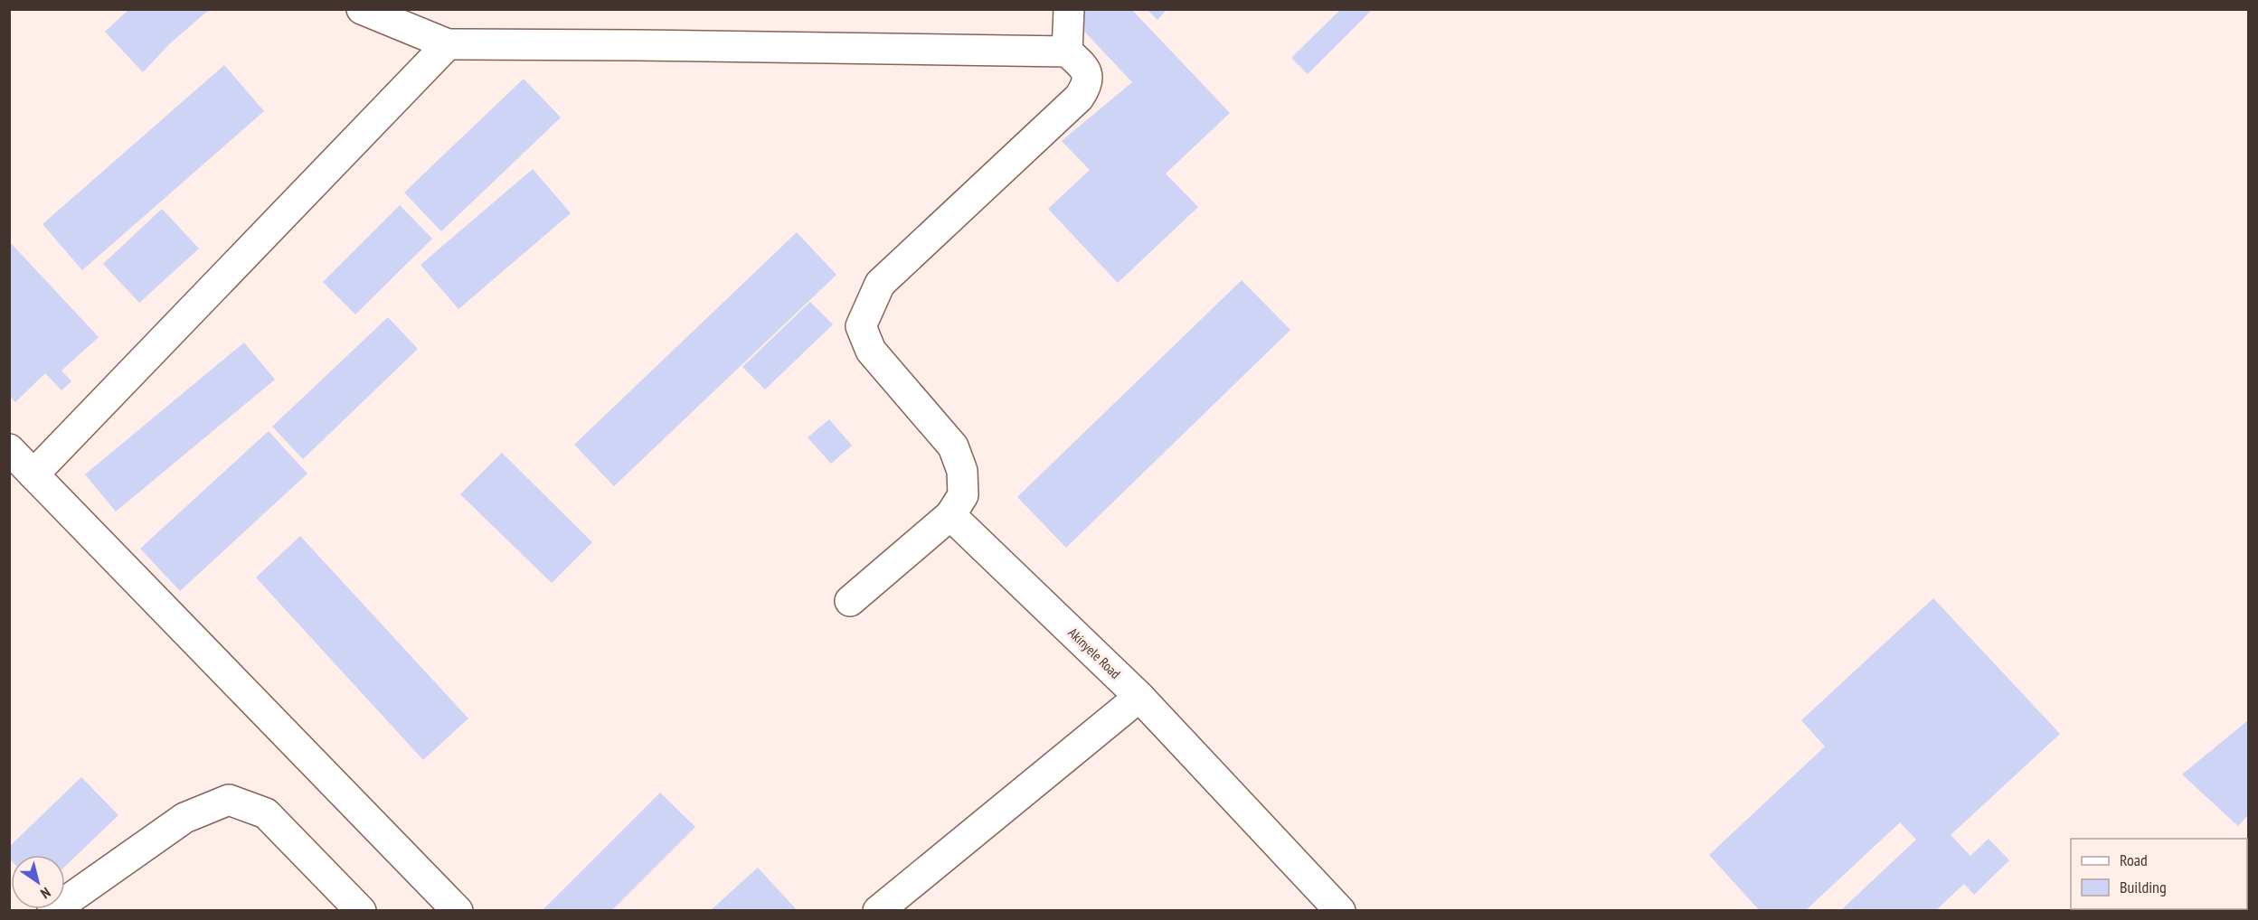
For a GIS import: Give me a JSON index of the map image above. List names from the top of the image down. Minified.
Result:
{"streets":{"street":["Akinyele Road"]},"legend":["Road","Building"],"north":"bottom right"}
